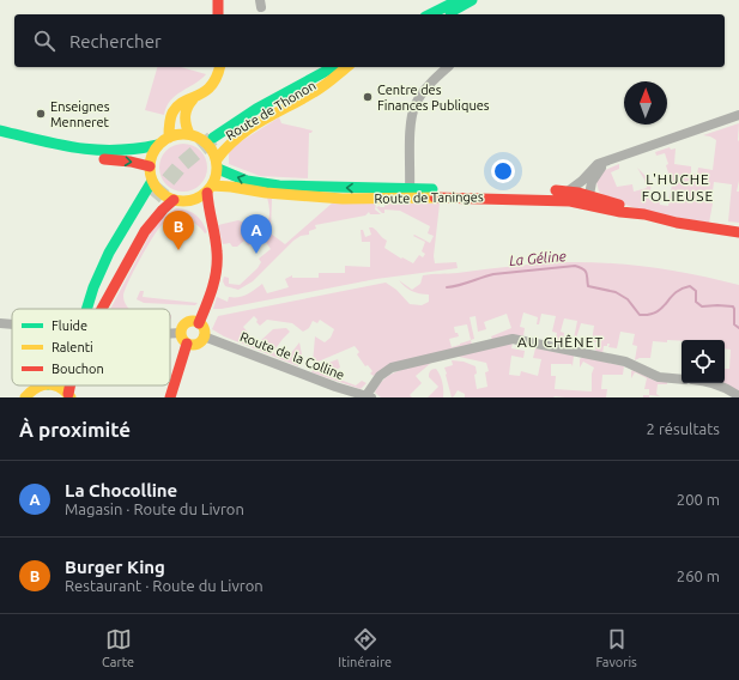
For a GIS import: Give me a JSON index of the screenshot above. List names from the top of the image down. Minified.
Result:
{"streets":{"main road":["Route de Thonon","Route de Taninges"],"street":["Route de la Colline"]},"districts":["L'HUCHE FOLIEUSE","AU CHÊNET"],"water":["La Géline"],"places":["Centre des Finances Publiques","Enseignes Menneret"],"legend":["Fluide","Ralenti","Bouchon"],"north":"top","page":{"search":"Rechercher","pins":["B","A"],"heading":["À proximité","2 résultats"],"list":[{"mark":"A","name":"La Chocolline","note":"Magasin · Route du Livron","value":"200 m"},{"mark":"B","name":"Burger King","note":"Restaurant · Route du Livron","value":"260 m"}],"nav":["Carte","Itinéraire","Favoris"]}}
